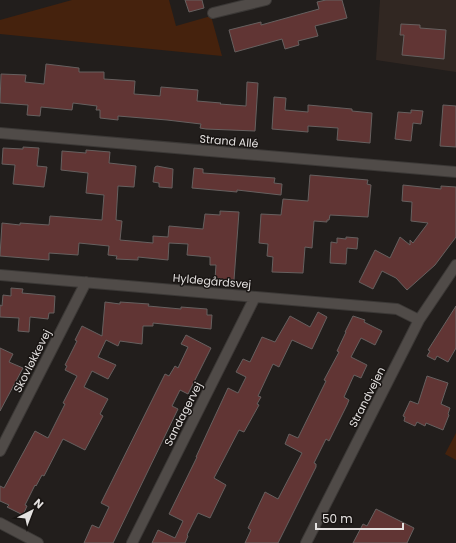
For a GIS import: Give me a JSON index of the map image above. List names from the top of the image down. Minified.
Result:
{"streets":{"street":["Strand Allé","Hyldegårdsvej","Skovløkkevej","Strandvejen","Sandagervej"]},"crossings":[["Hyldegårdsvej","Skovløkkevej"],["Hyldegårdsvej","Strandvejen"],["Hyldegårdsvej","Sandagervej"]],"scale_bar":"50 m","north":"top right"}
